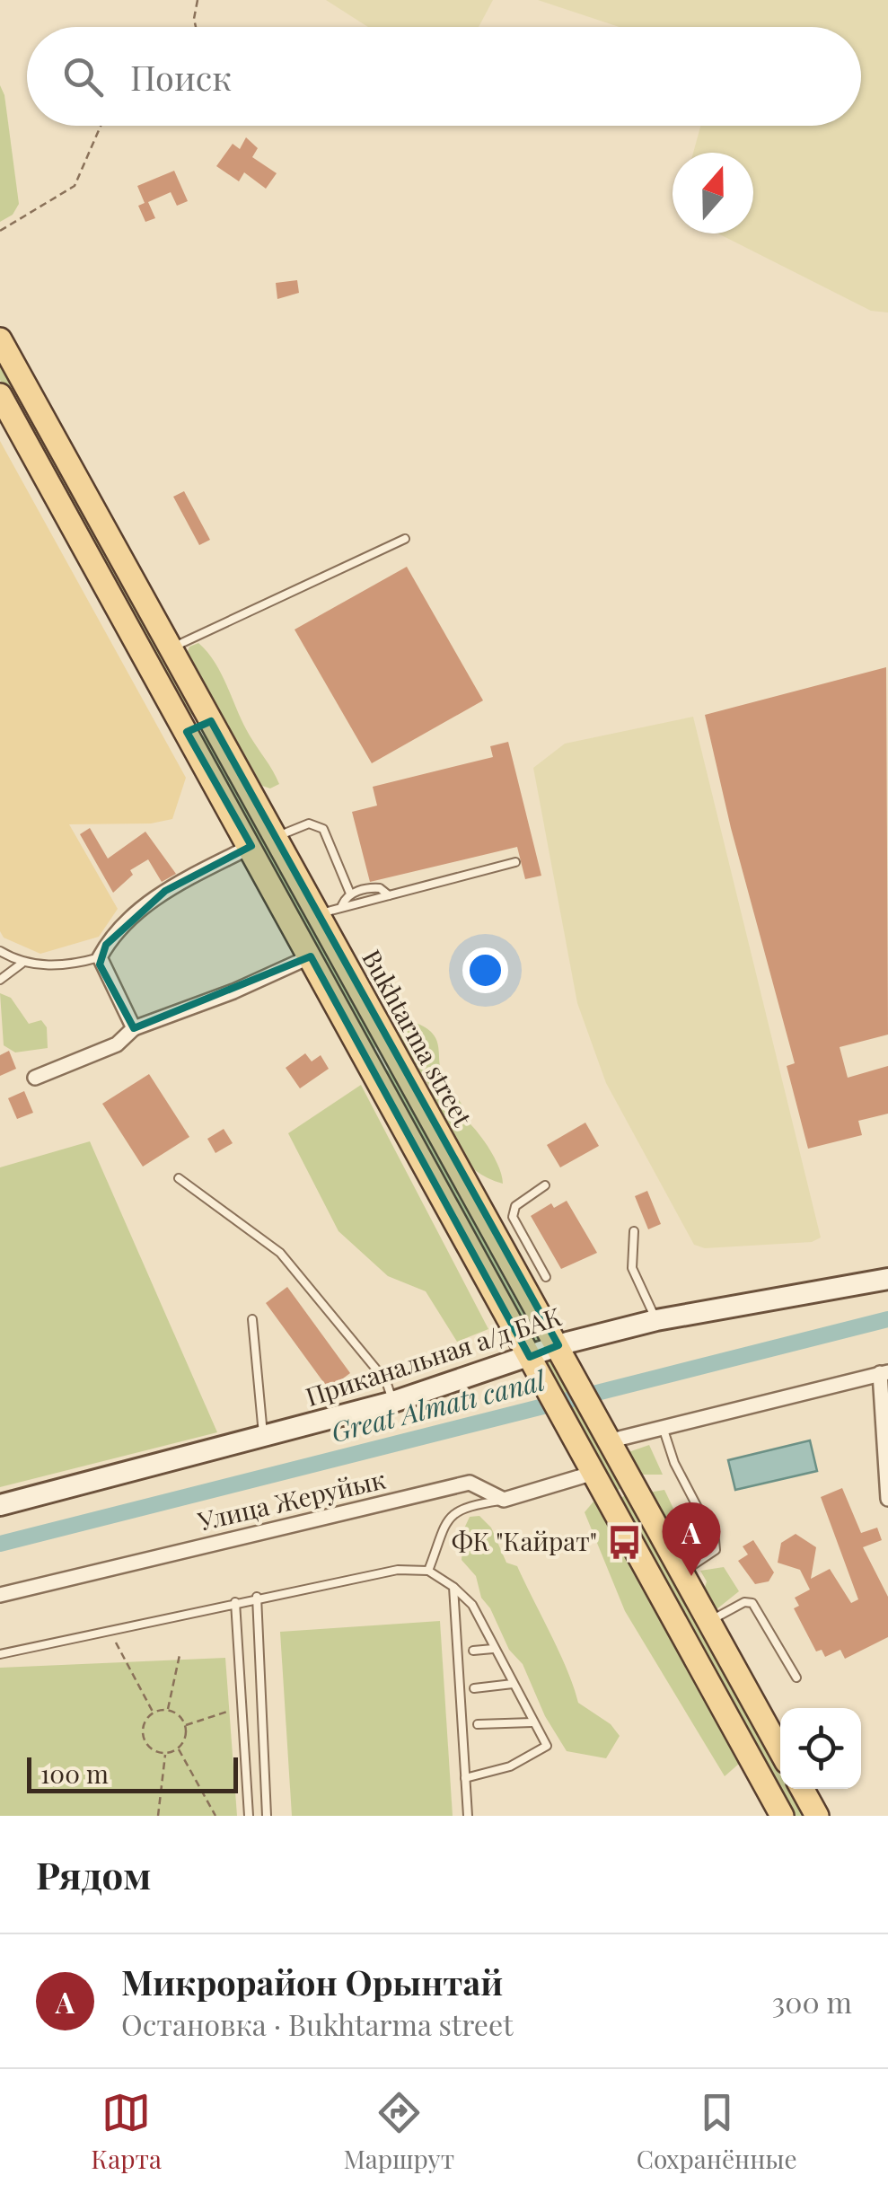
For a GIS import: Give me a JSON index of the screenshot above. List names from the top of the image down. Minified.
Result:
{"streets":{"main road":["Bukhtarma street"],"street":["Приканальная а/д БАК","Улица Жеруйык"]},"crossings":[["Bukhtarma street","Приканальная а/д БАК"]],"water":["Great Almatı canal"],"places":{"bus stop":["ФК \"Кайрат\""]},"scale_bar":"100 m","north":"top","page":{"search":"Поиск","pins":"A","scale":"100 m","heading":"Рядом","list":[{"mark":"A","name":"Микрорайон Орынтай","note":"Остановка · Bukhtarma street","value":"300 m"}],"nav":["Карта","Маршрут","Сохранённые"]}}
